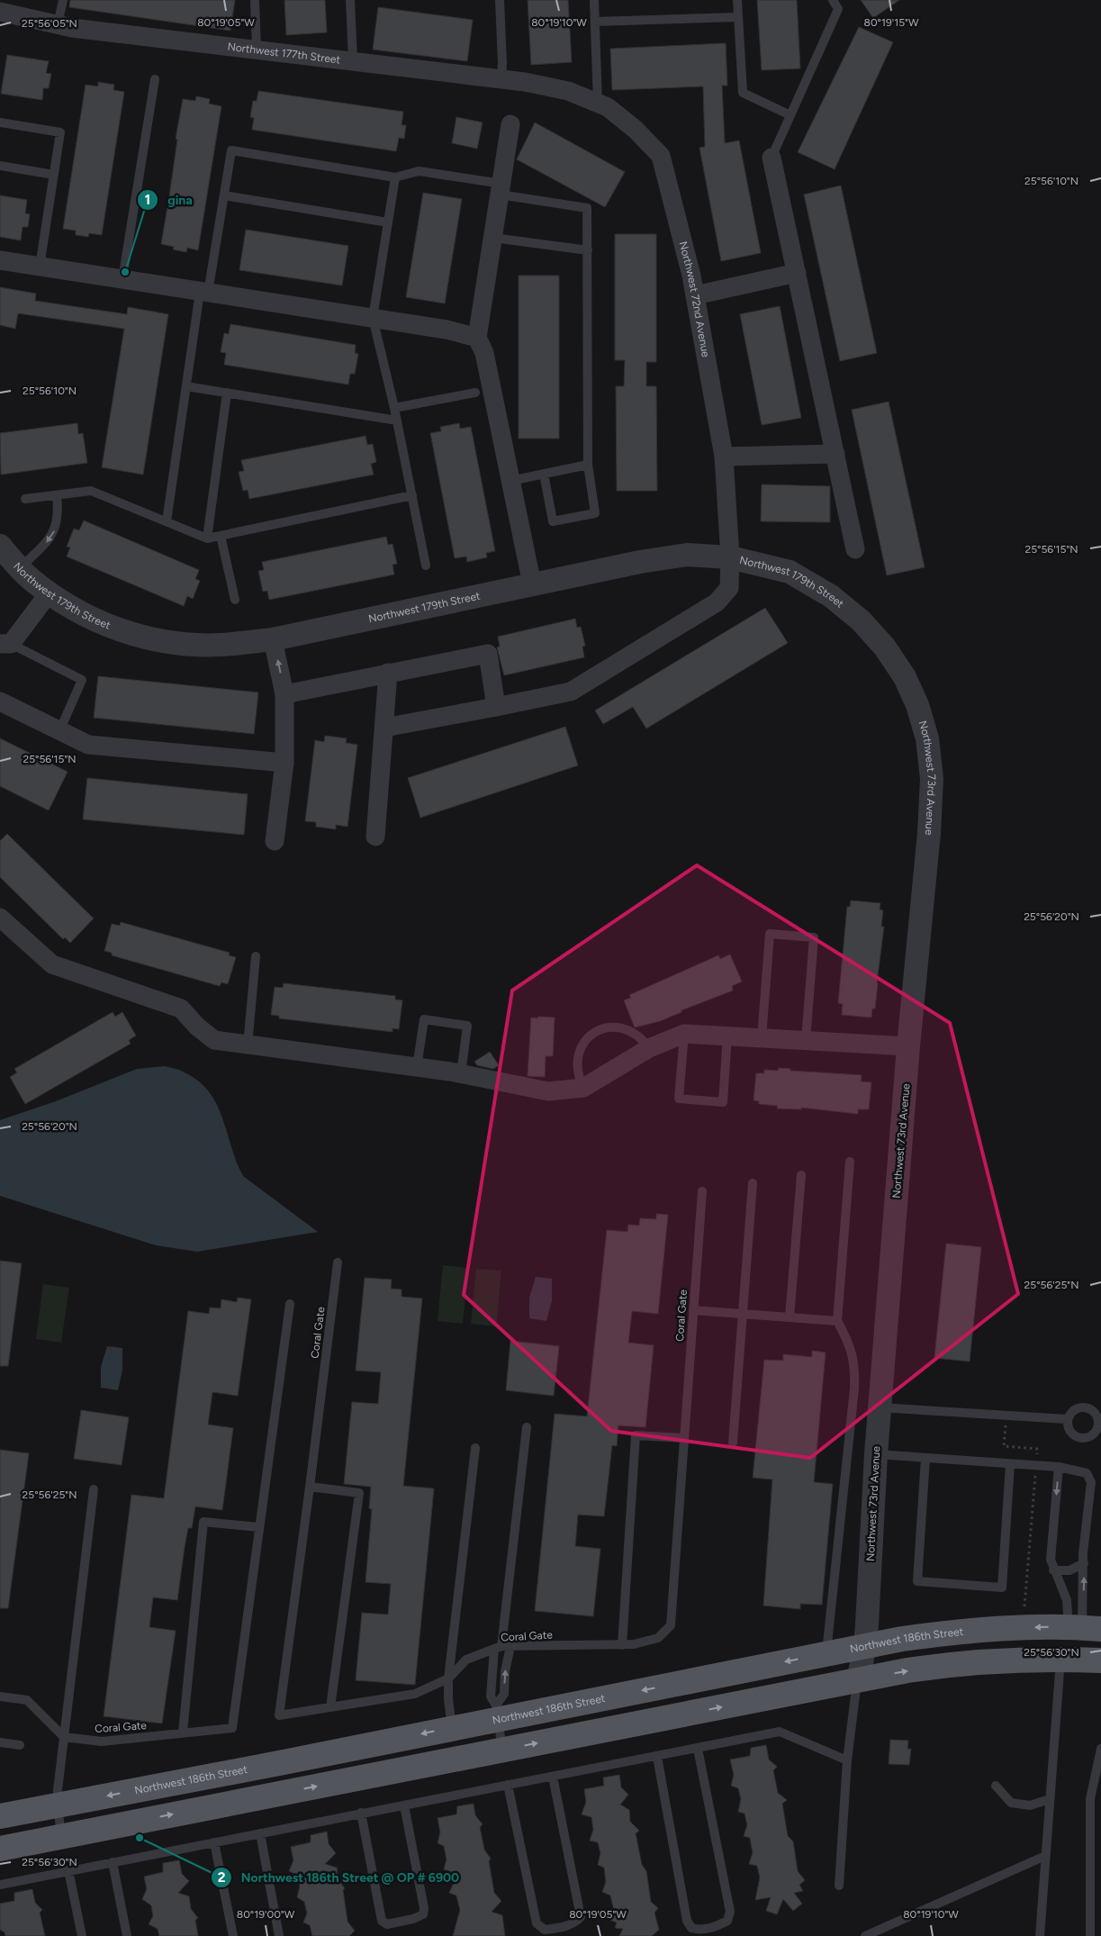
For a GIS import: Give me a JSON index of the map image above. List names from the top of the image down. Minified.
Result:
{"streets":{"main road":["Northwest 186th Street"],"street":["Northwest 177th Street","Northwest 72nd Avenue","Northwest 179th Street","Northwest 73rd Avenue"],"lane":["Coral Gate"]},"crossings":[["Northwest 177th Street","Northwest 72nd Avenue"],["Northwest 72nd Avenue","Northwest 179th Street"],["Northwest 179th Street","Northwest 73rd Avenue"],["Northwest 73rd Avenue","Northwest 186th Street"]],"places":["gina","Northwest 186th Street @ OP # 6900"],"coordinates":["80°19'05\"W","80°19'10\"W","80°19'15\"W","25°56'05\"N","25°56'10\"N","25°56'15\"N","25°56'20\"N","25°56'25\"N","25°56'30\"N","80°19'00\"W"]}
